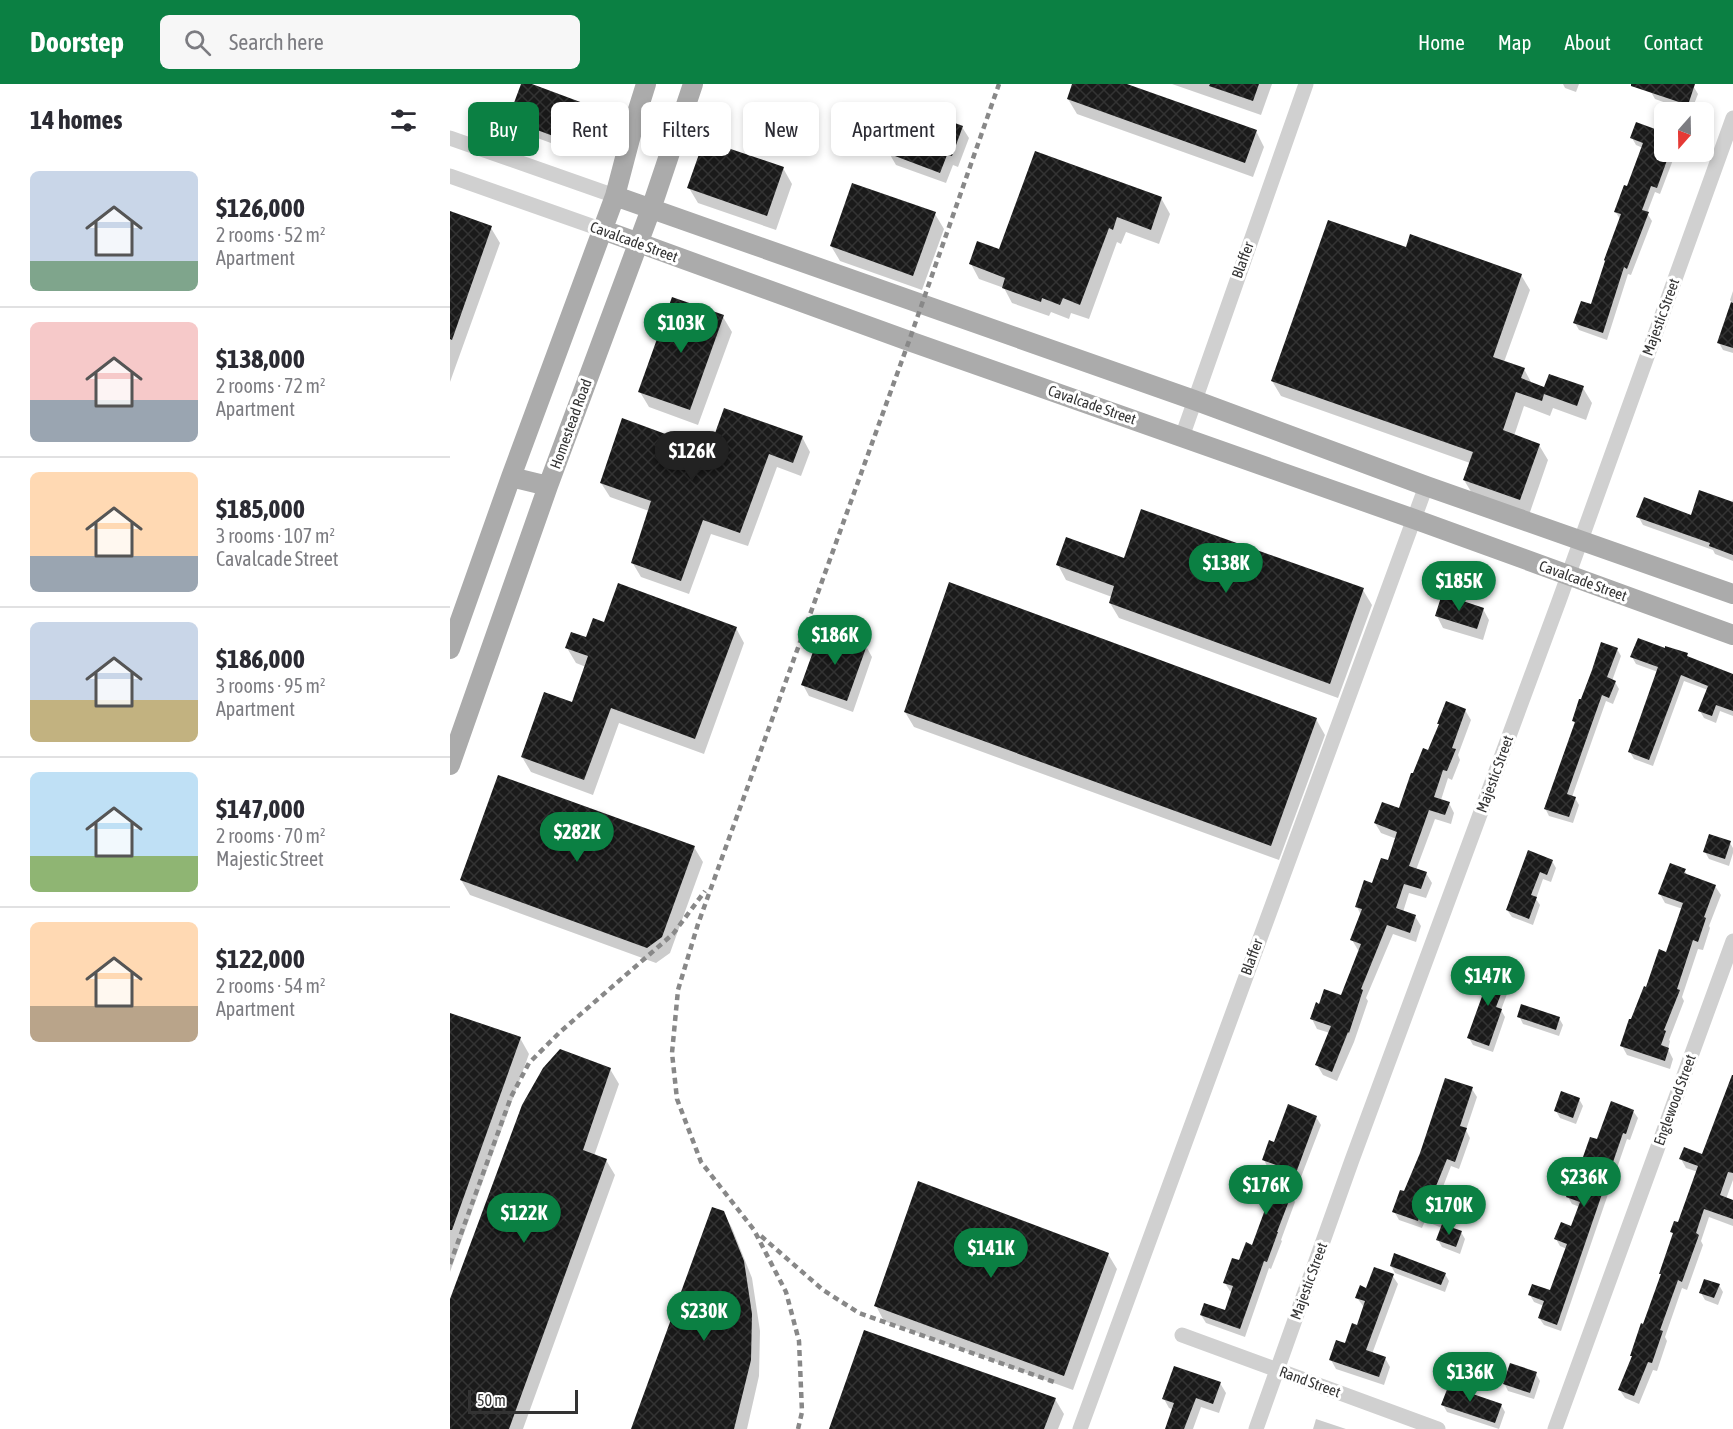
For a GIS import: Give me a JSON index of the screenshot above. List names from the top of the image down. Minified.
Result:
{"streets":{"main road":["Cavalcade Street","Homestead Road"],"street":["Blaffer","Majestic Street","Englewood Street","Rand Street"]},"crossings":[["Cavalcade Street","Blaffer"],["Cavalcade Street","Majestic Street"],["Cavalcade Street","Homestead Road"],["Majestic Street","Rand Street"]],"scale_bar":"50 m","north":"bottom","page":{"header":"Doorstep","search":"Search here","nav":["Home","Map","About","Contact"],"heading":"14 homes","chip":["Buy","Rent","Filters","New","Apartment"],"list":[{"name":"$126,000","note":"2 rooms · 52 m² · Apartment"},{"name":"$138,000","note":"2 rooms · 72 m² · Apartment"},{"name":"$185,000","note":"3 rooms · 107 m² · Cavalcade Street"},{"name":"$186,000","note":"3 rooms · 95 m² · Apartment"},{"name":"$147,000","note":"2 rooms · 70 m² · Majestic Street"},{"name":"$122,000","note":"2 rooms · 54 m² · Apartment"}],"price":["$103K","$126K","$138K","$185K","$186K","$282K","$147K","$236K","$176K","$170K","$122K","$141K","$230K","$136K"],"scale":"50 m"}}
